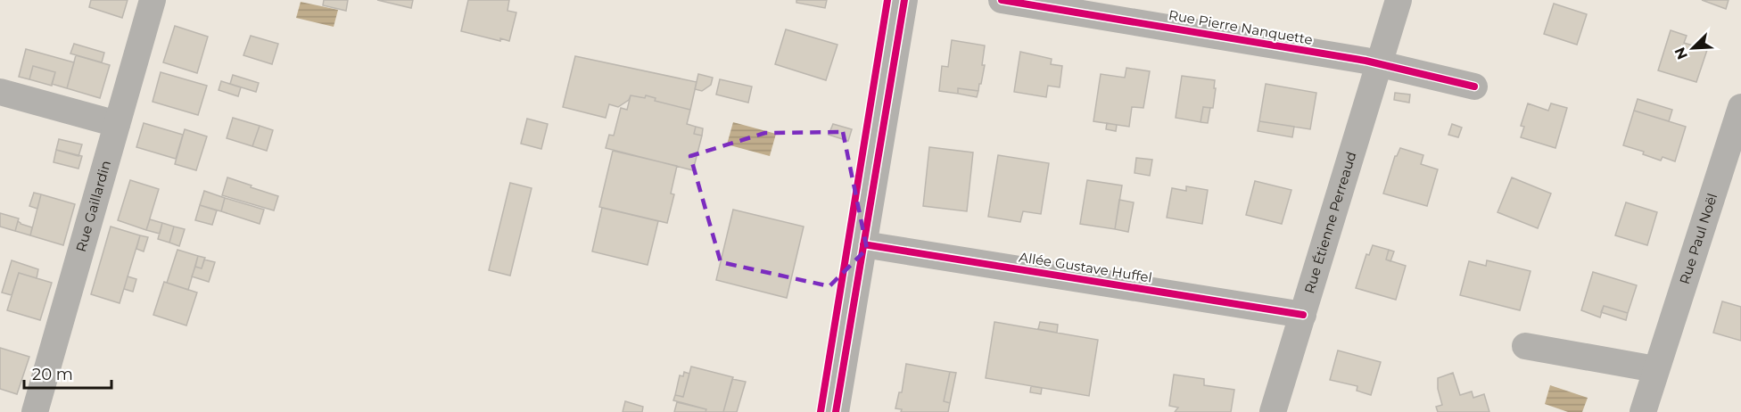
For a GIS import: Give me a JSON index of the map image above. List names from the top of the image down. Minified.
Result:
{"streets":{"street":["Rue Pierre Nanquette","Rue Gaillardin","Rue Étienne Perreaud","Rue Paul Noël","Allée Gustave Huffel"]},"crossings":[["Rue Pierre Nanquette","Rue Étienne Perreaud"],["Rue Étienne Perreaud","Allée Gustave Huffel"]],"scale_bar":"20 m","north":"bottom left"}
